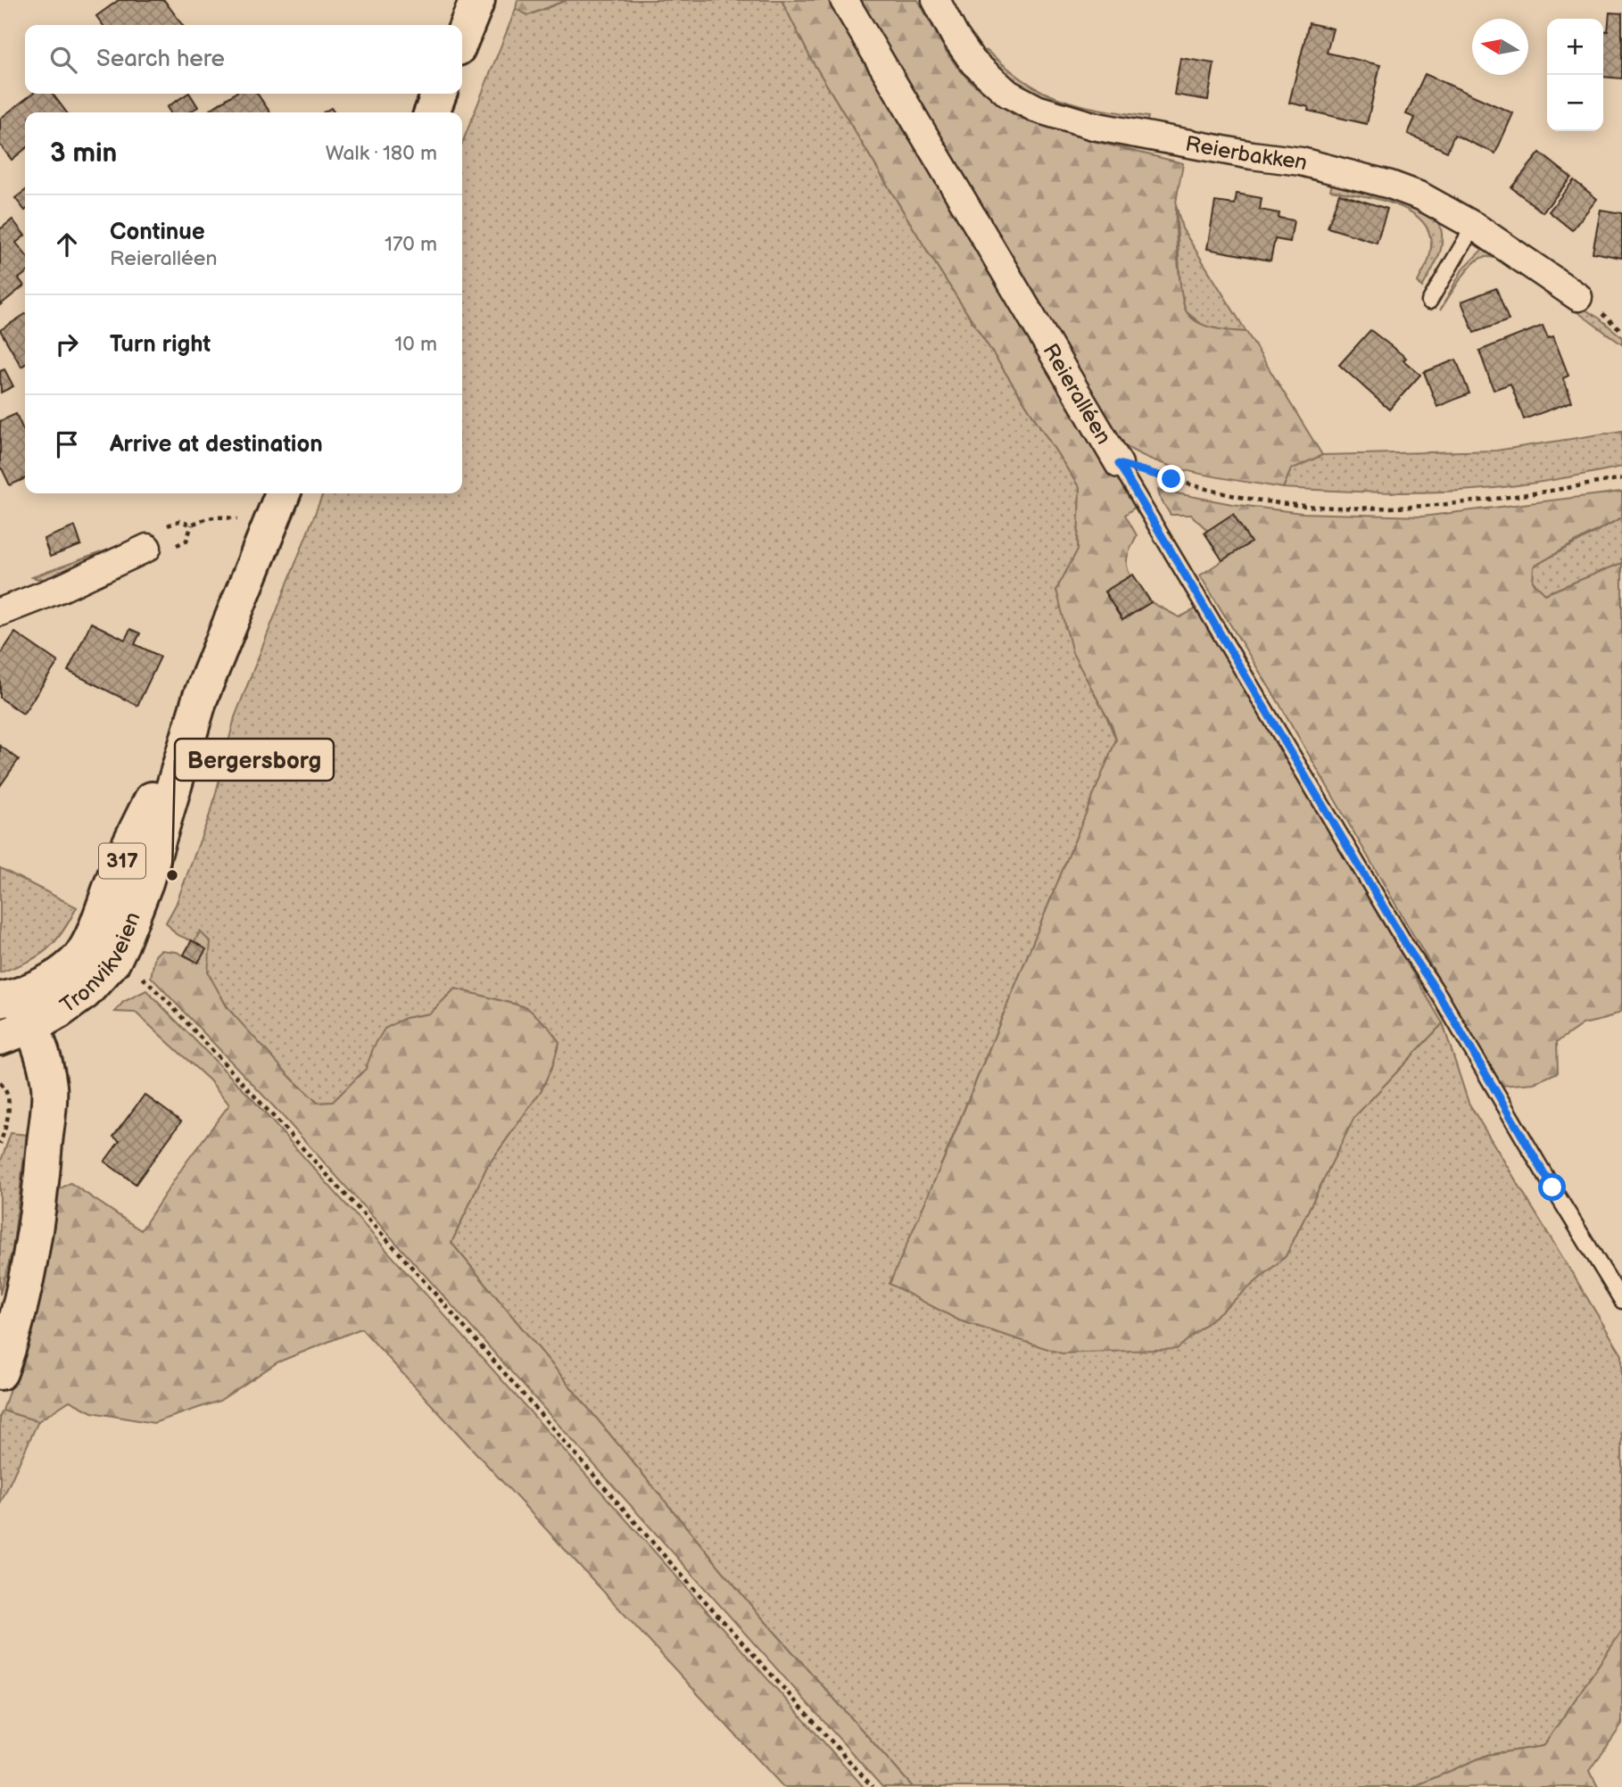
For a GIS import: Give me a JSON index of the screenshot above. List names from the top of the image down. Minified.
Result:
{"streets":{"main road":["317","Tronvikveien"],"street":["Reierbakken","Reieralléen"]},"places":["Bergersborg"],"north":"left","page":{"map_buttons":["+","−"],"search":"Search here","heading":["3 min","Walk · 180 m"],"list":[["Continue","Reieralléen","170 m"],["Turn right","10 m"],"Arrive at destination"]}}
